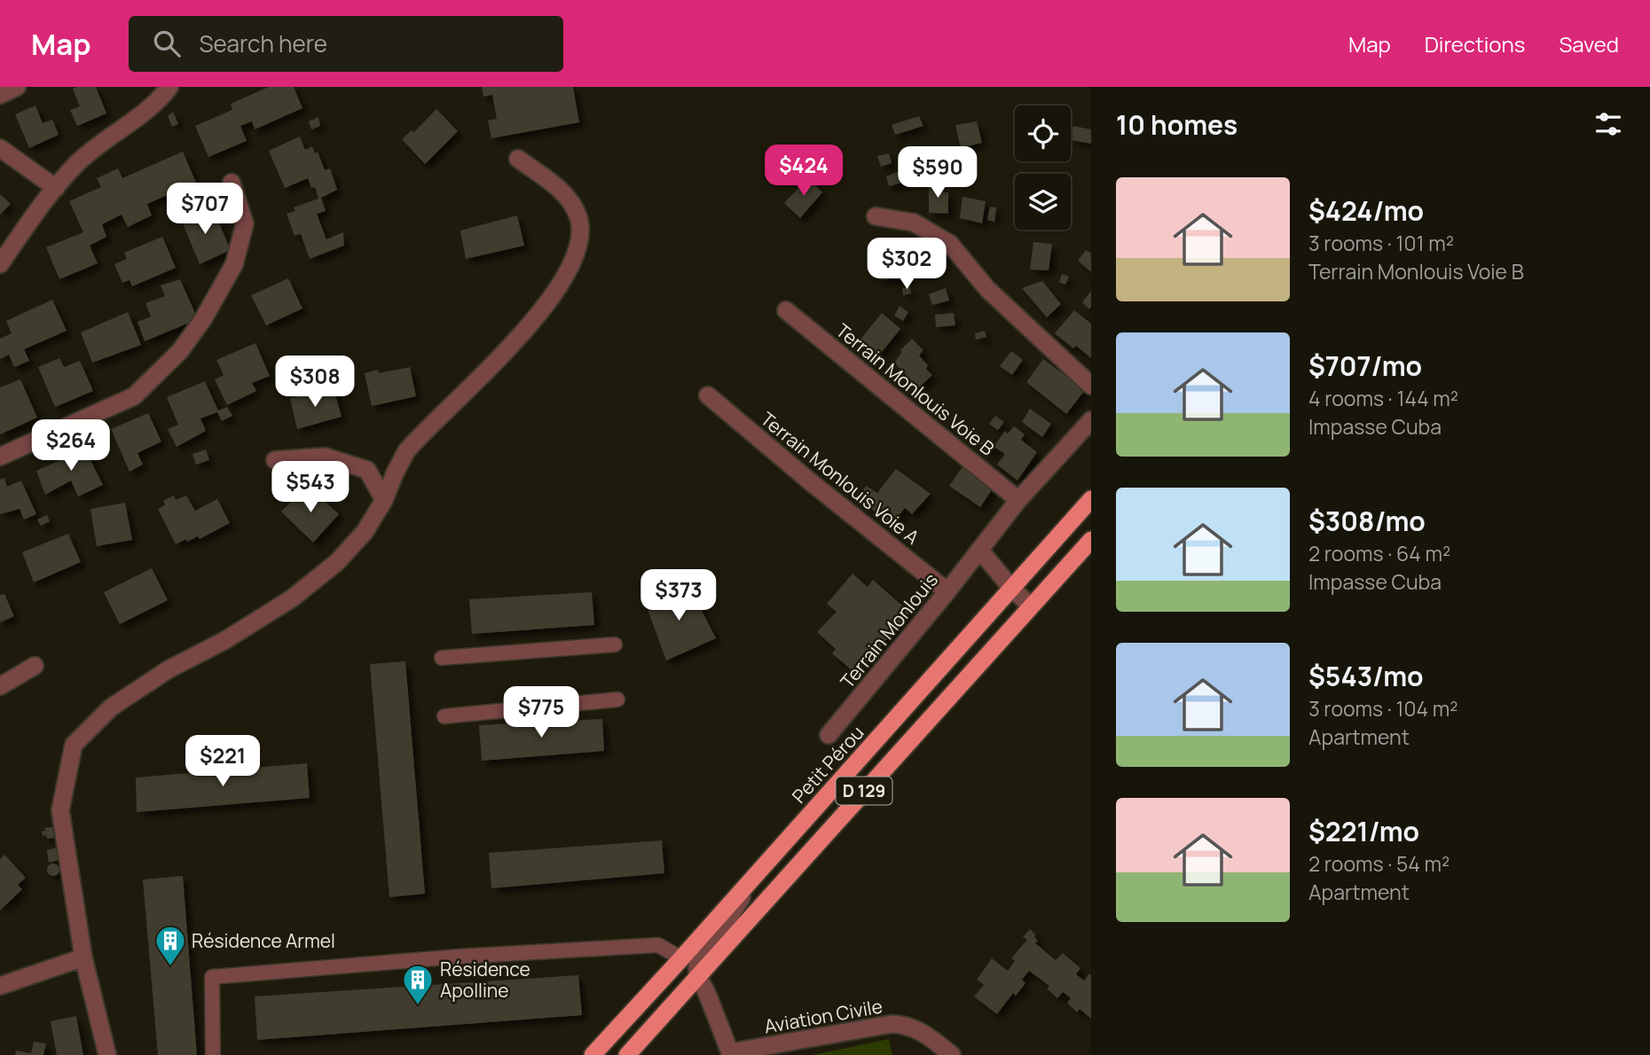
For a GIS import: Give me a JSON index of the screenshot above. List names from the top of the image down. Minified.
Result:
{"streets":{"highway":["Petit Pérou","D 129"],"street":["Terrain Monlouis Voie B","Terrain Monlouis Voie A","Terrain Monlouis","Aviation Civile"]},"crossings":[["Terrain Monlouis Voie B","Terrain Monlouis"],["Terrain Monlouis Voie A","Terrain Monlouis"]],"places":{"building":["Résidence Armel","Résidence Apolline"]},"page":{"header":"Map","search":"Search here","nav":["Map","Directions","Saved"],"heading":"10 homes","price":["$424","$590","$707","$302","$308","$264","$543","$373","$775","$221"],"list":[{"name":"$424/mo","note":"3 rooms · 101 m² · Terrain Monlouis Voie B"},{"name":"$707/mo","note":"4 rooms · 144 m² · Impasse Cuba"},{"name":"$308/mo","note":"2 rooms · 64 m² · Impasse Cuba"},{"name":"$543/mo","note":"3 rooms · 104 m² · Apartment"},{"name":"$221/mo","note":"2 rooms · 54 m² · Apartment"}]}}
